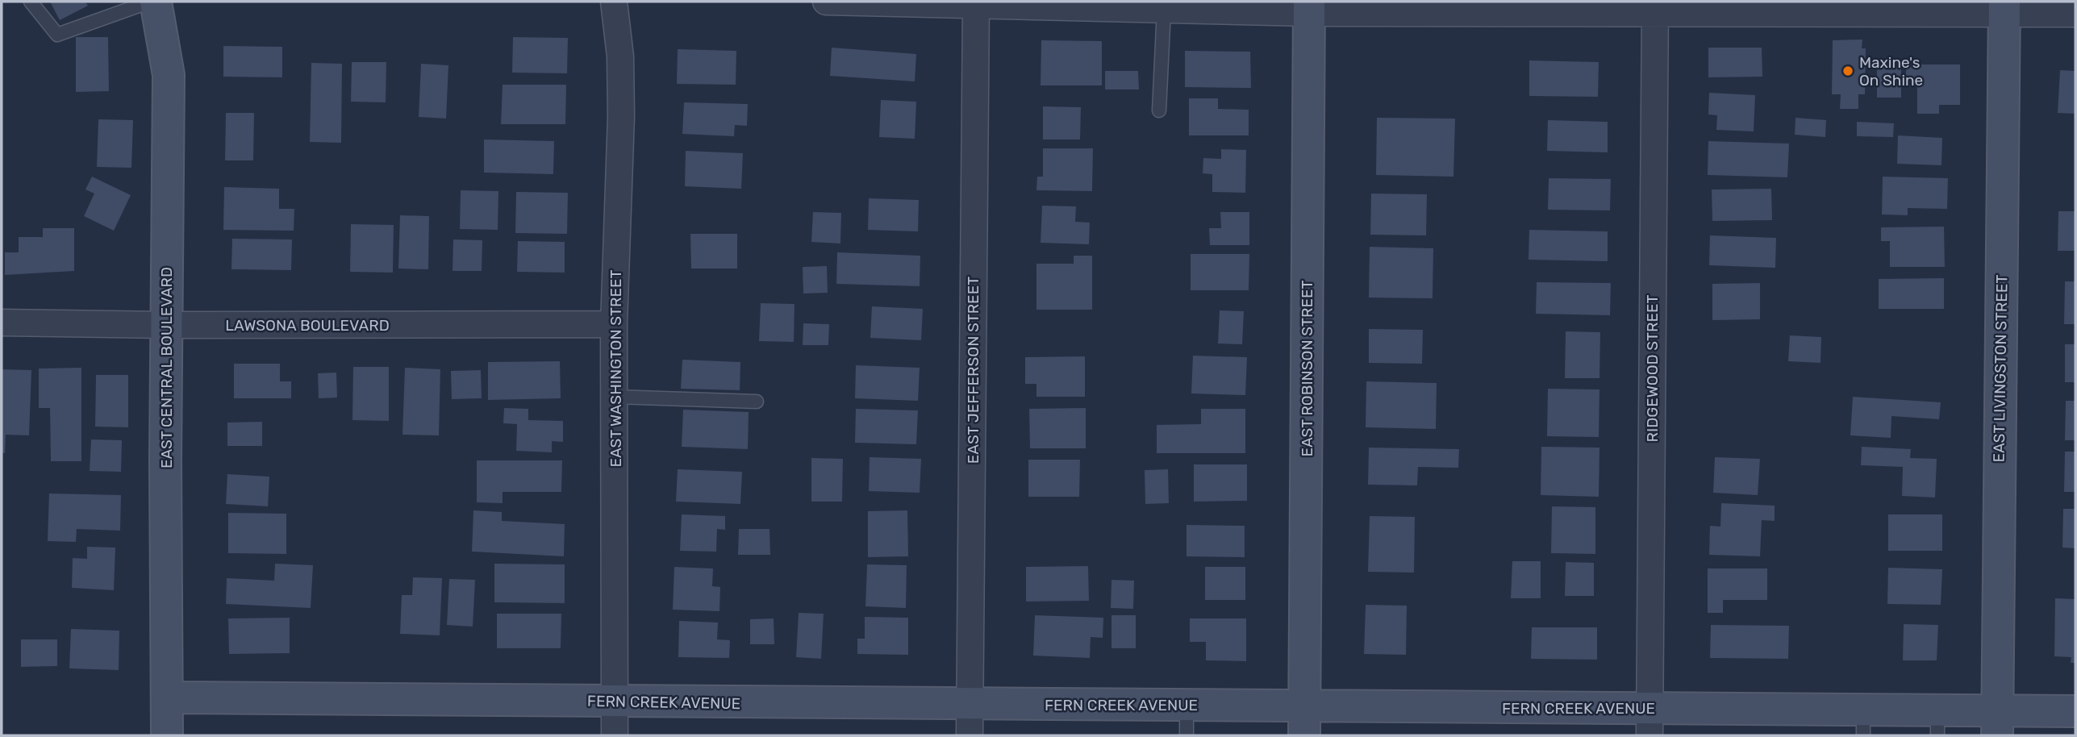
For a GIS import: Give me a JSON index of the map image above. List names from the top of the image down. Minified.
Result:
{"streets":{"street":["LAWSONA BOULEVARD","EAST CENTRAL BOULEVARD","EAST WASHINGTON STREET","EAST ROBINSON STREET","RIDGEWOOD STREET","EAST LIVINGSTON STREET","EAST JEFFERSON STREET","FERN CREEK AVENUE"]},"crossings":[["LAWSONA BOULEVARD","EAST CENTRAL BOULEVARD"],["LAWSONA BOULEVARD","EAST WASHINGTON STREET"],["EAST CENTRAL BOULEVARD","FERN CREEK AVENUE"],["EAST WASHINGTON STREET","FERN CREEK AVENUE"],["EAST ROBINSON STREET","FERN CREEK AVENUE"],["RIDGEWOOD STREET","FERN CREEK AVENUE"],["EAST LIVINGSTON STREET","FERN CREEK AVENUE"],["EAST JEFFERSON STREET","FERN CREEK AVENUE"]],"places":["Maxine's On Shine"]}
